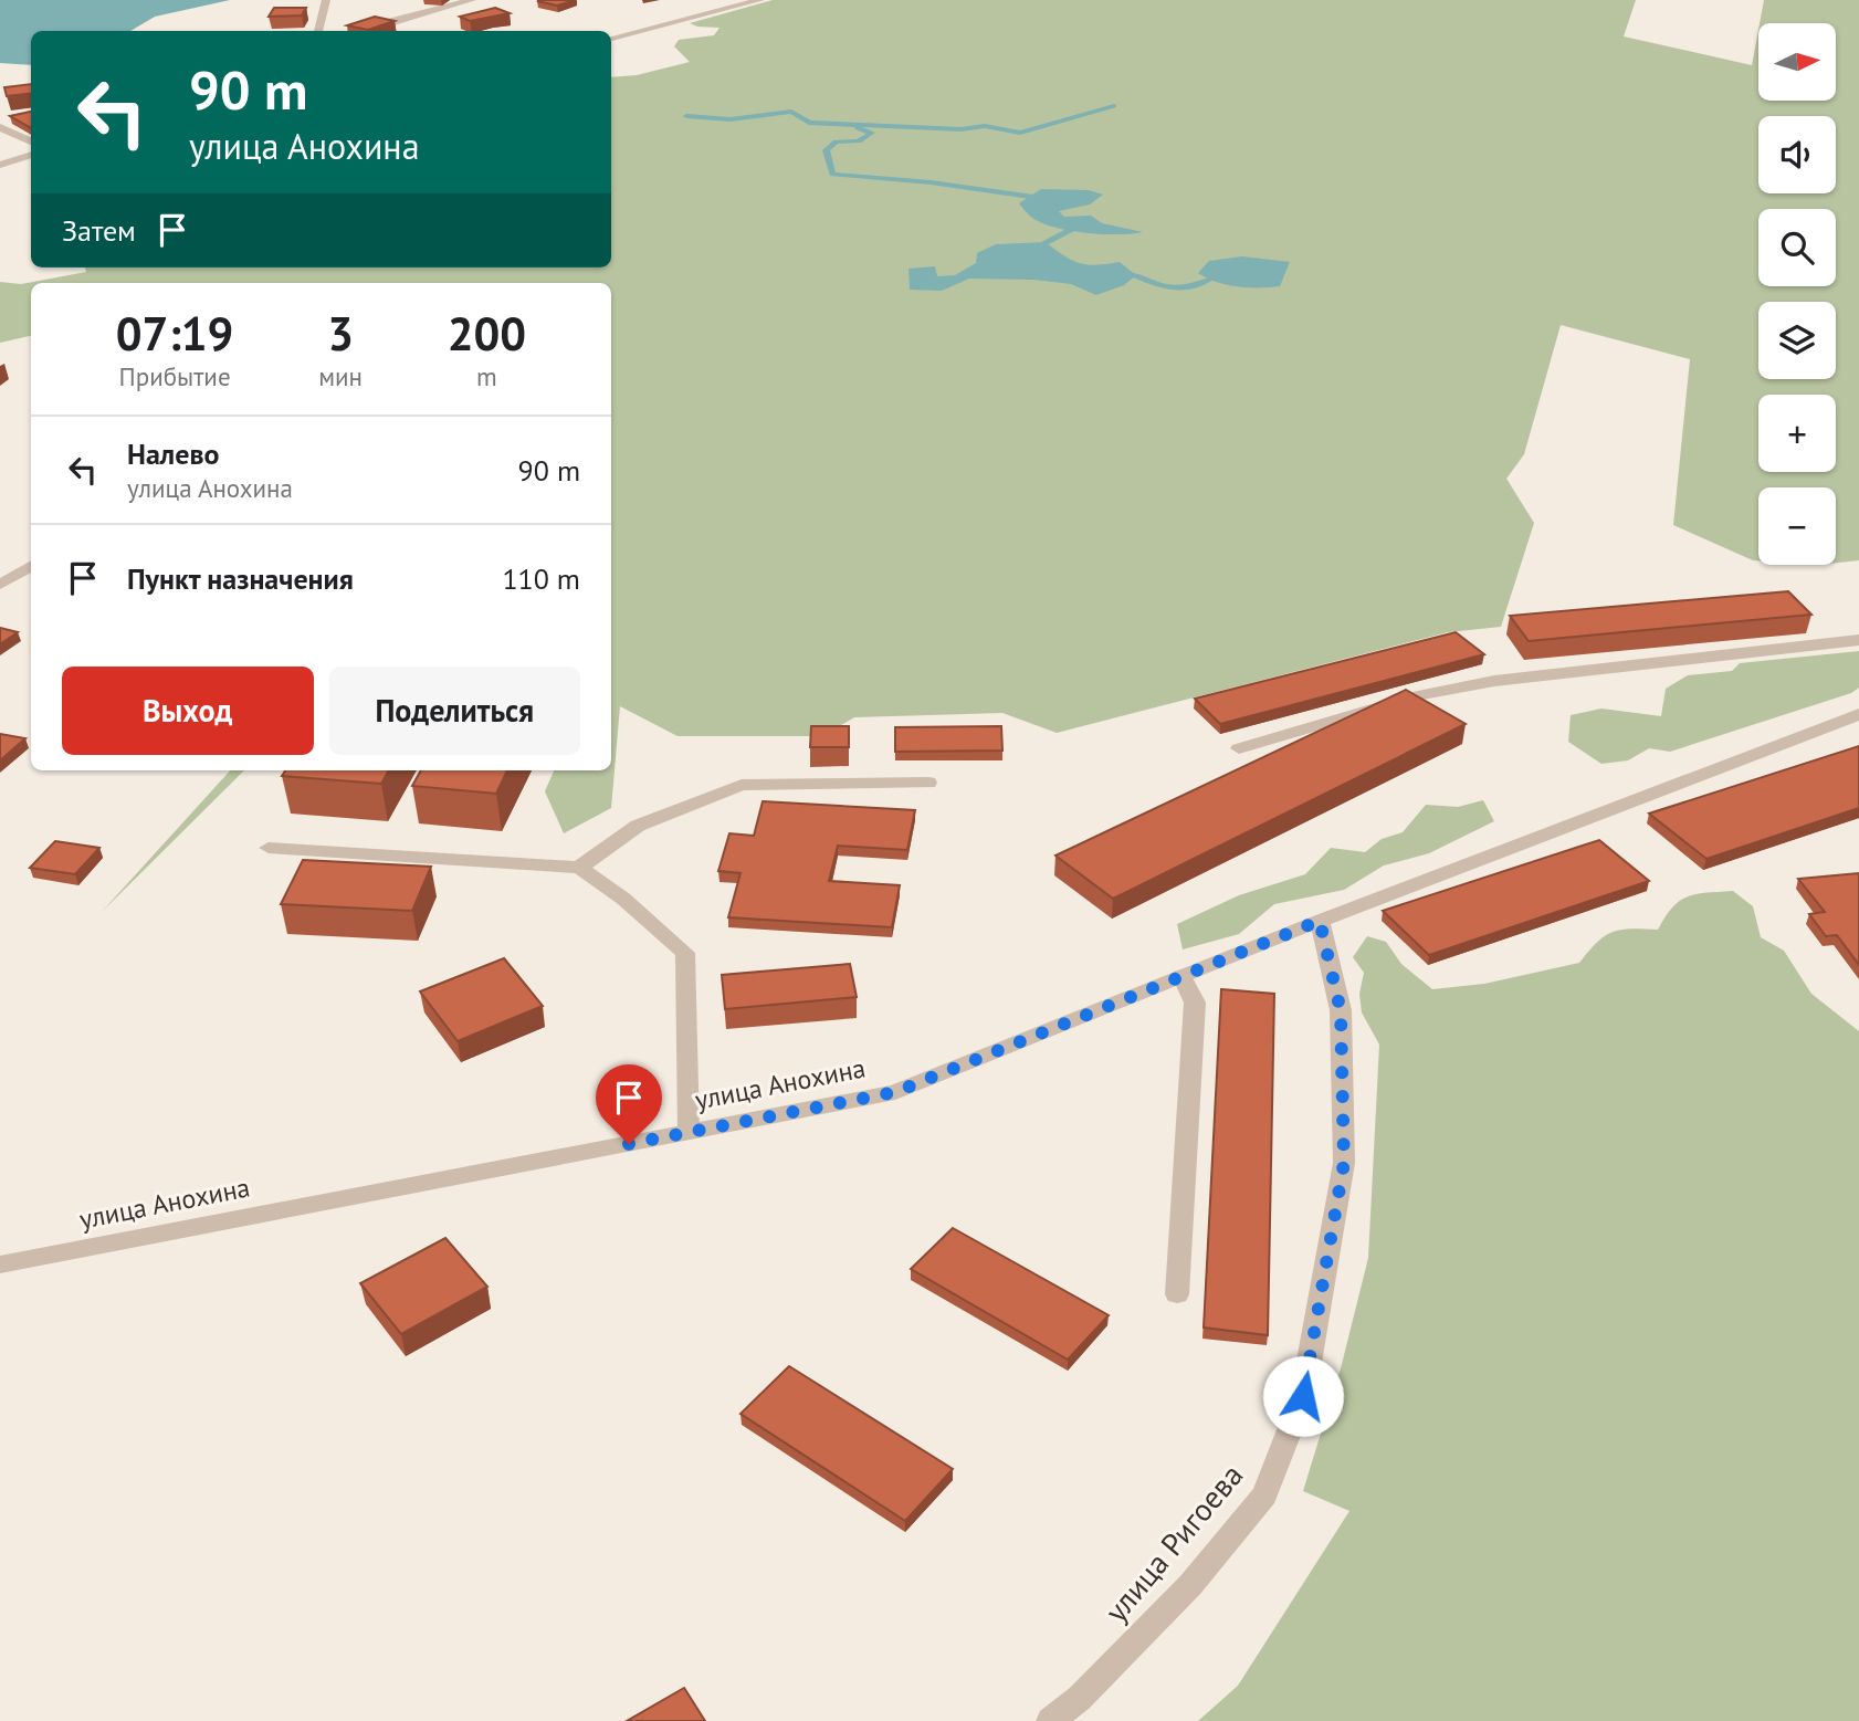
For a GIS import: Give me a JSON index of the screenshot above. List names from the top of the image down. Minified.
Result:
{"streets":{"street":["улица Анохина","улица Ригоева"]},"crossings":[["улица Анохина","улица Ригоева"]],"north":"right","page":{"map_buttons":["+","−"],"turn":["90 m","улица Анохина"],"then":"Затем","eta":["07:19","Прибытие","3","мин","200","m"],"list":[{"name":"Налево","note":"улица Анохина","value":"90 m"},{"name":"Пункт назначения","value":"110 m"}],"buttons":["Выход","Поделиться"]}}
